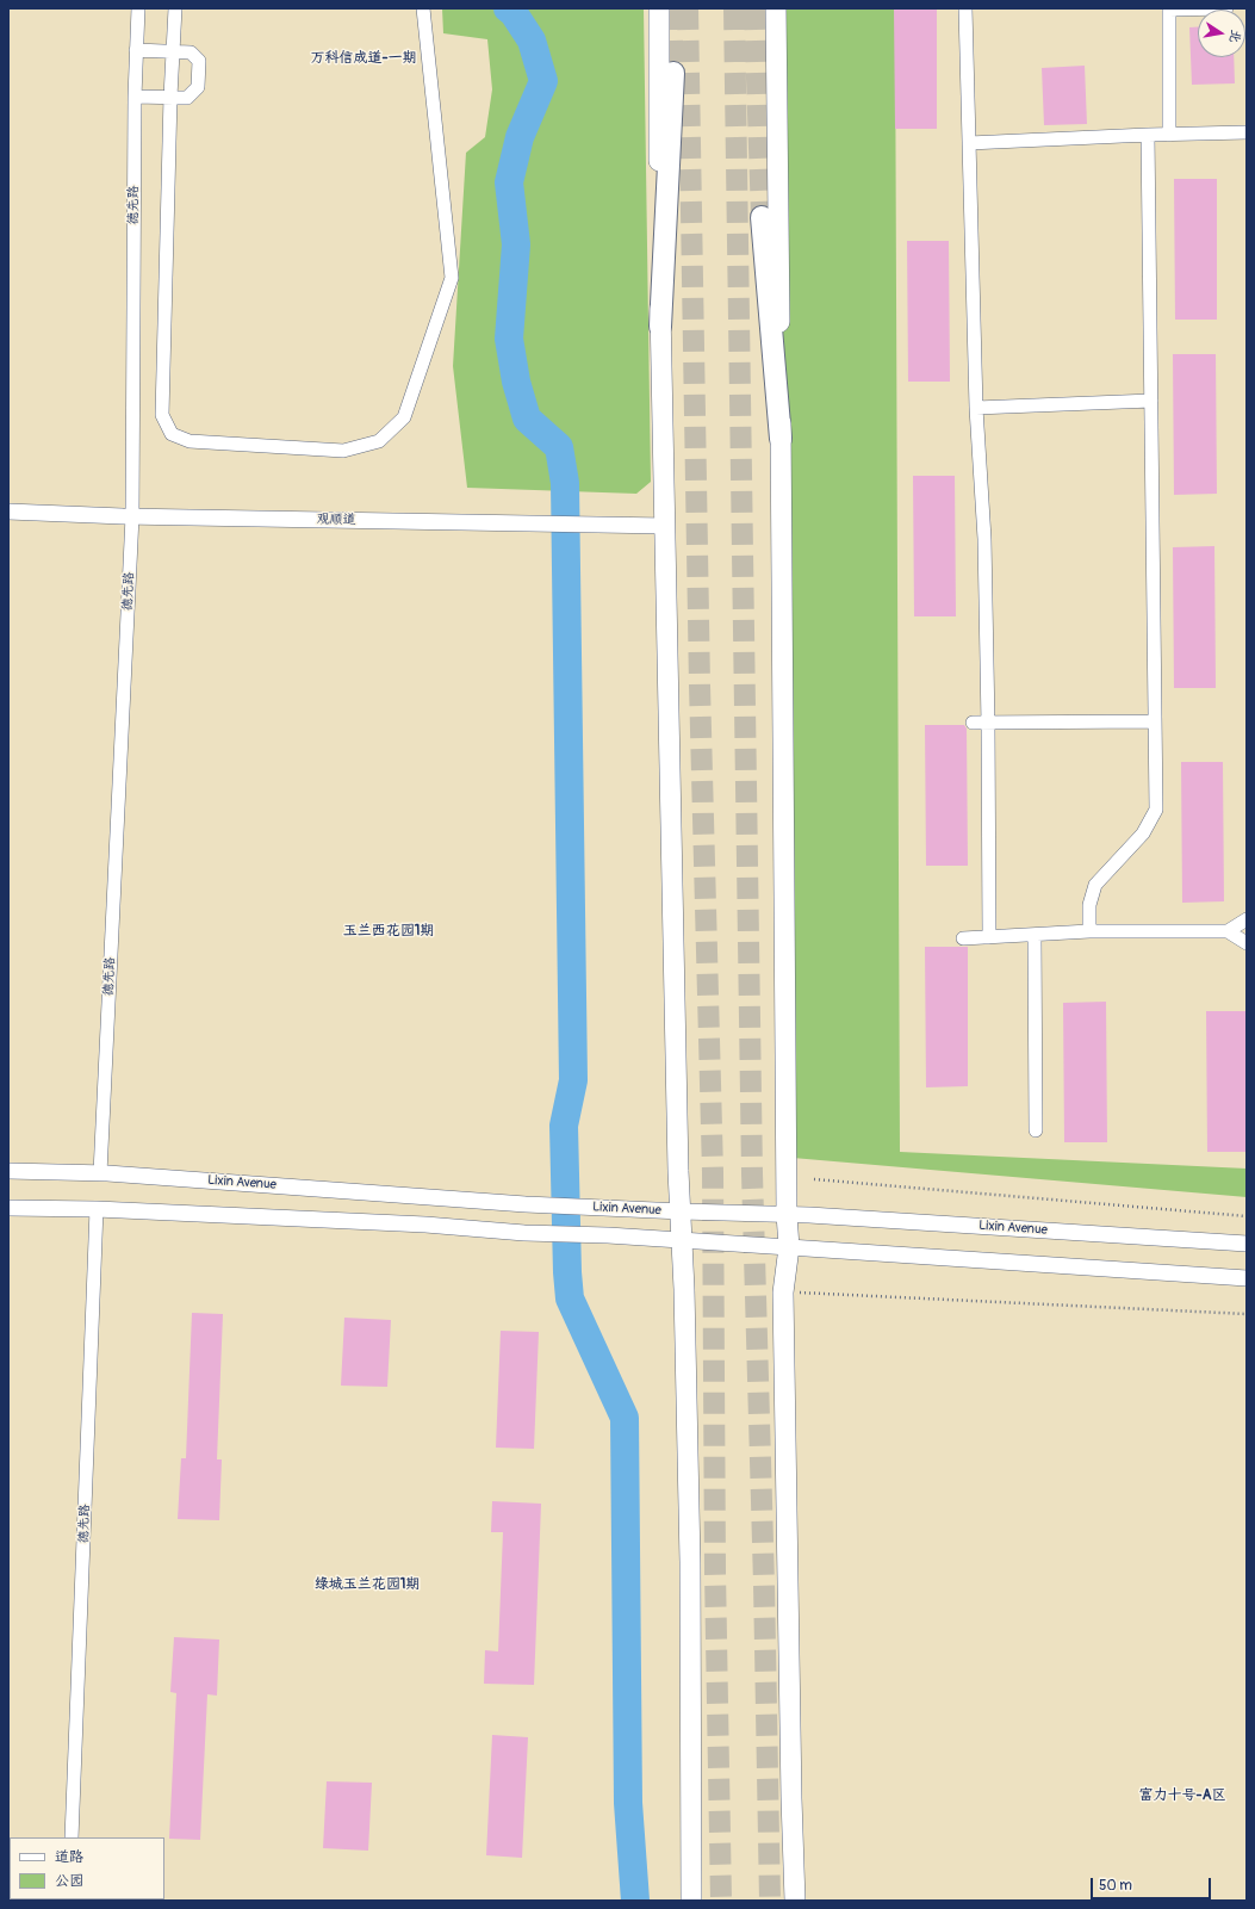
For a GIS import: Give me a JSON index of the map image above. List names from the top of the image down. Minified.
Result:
{"streets":{"street":["德先路","观顺道","Lixin Avenue"]},"crossings":[["德先路","观顺道"],["德先路","Lixin Avenue"]],"districts":["万科信成道-一期","玉兰西花园1期","绿城玉兰花园1期","富力十号-A区"],"legend":["道路","公园"],"scale_bar":"50 m","north":"right"}
